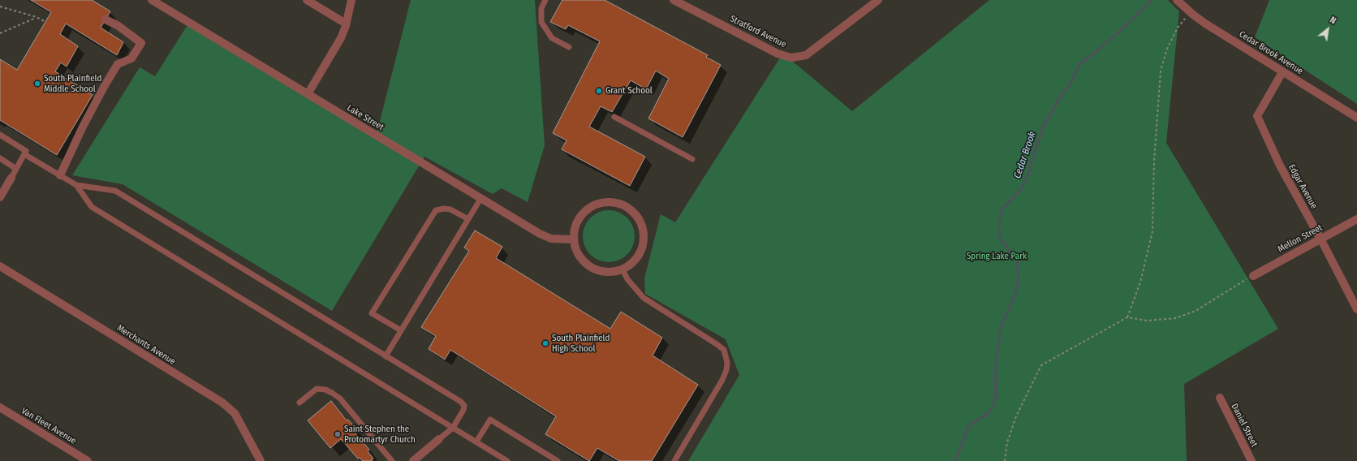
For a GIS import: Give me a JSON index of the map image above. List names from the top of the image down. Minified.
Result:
{"streets":{"street":["Stratford Avenue","Cedar Brook Avenue","Lake Street","Edgar Avenue","Mellon Street","Merchants Avenue","Daniel Street","Van Fleet Avenue"]},"crossings":[["Cedar Brook Avenue","Edgar Avenue"],["Edgar Avenue","Mellon Street"]],"water":["Cedar Brook"],"parks":["Spring Lake Park"],"places":["South Plainfield Middle School","Grant School","South Plainfield High School","Saint Stephen the Protomartyr Church"],"north":"top right"}
